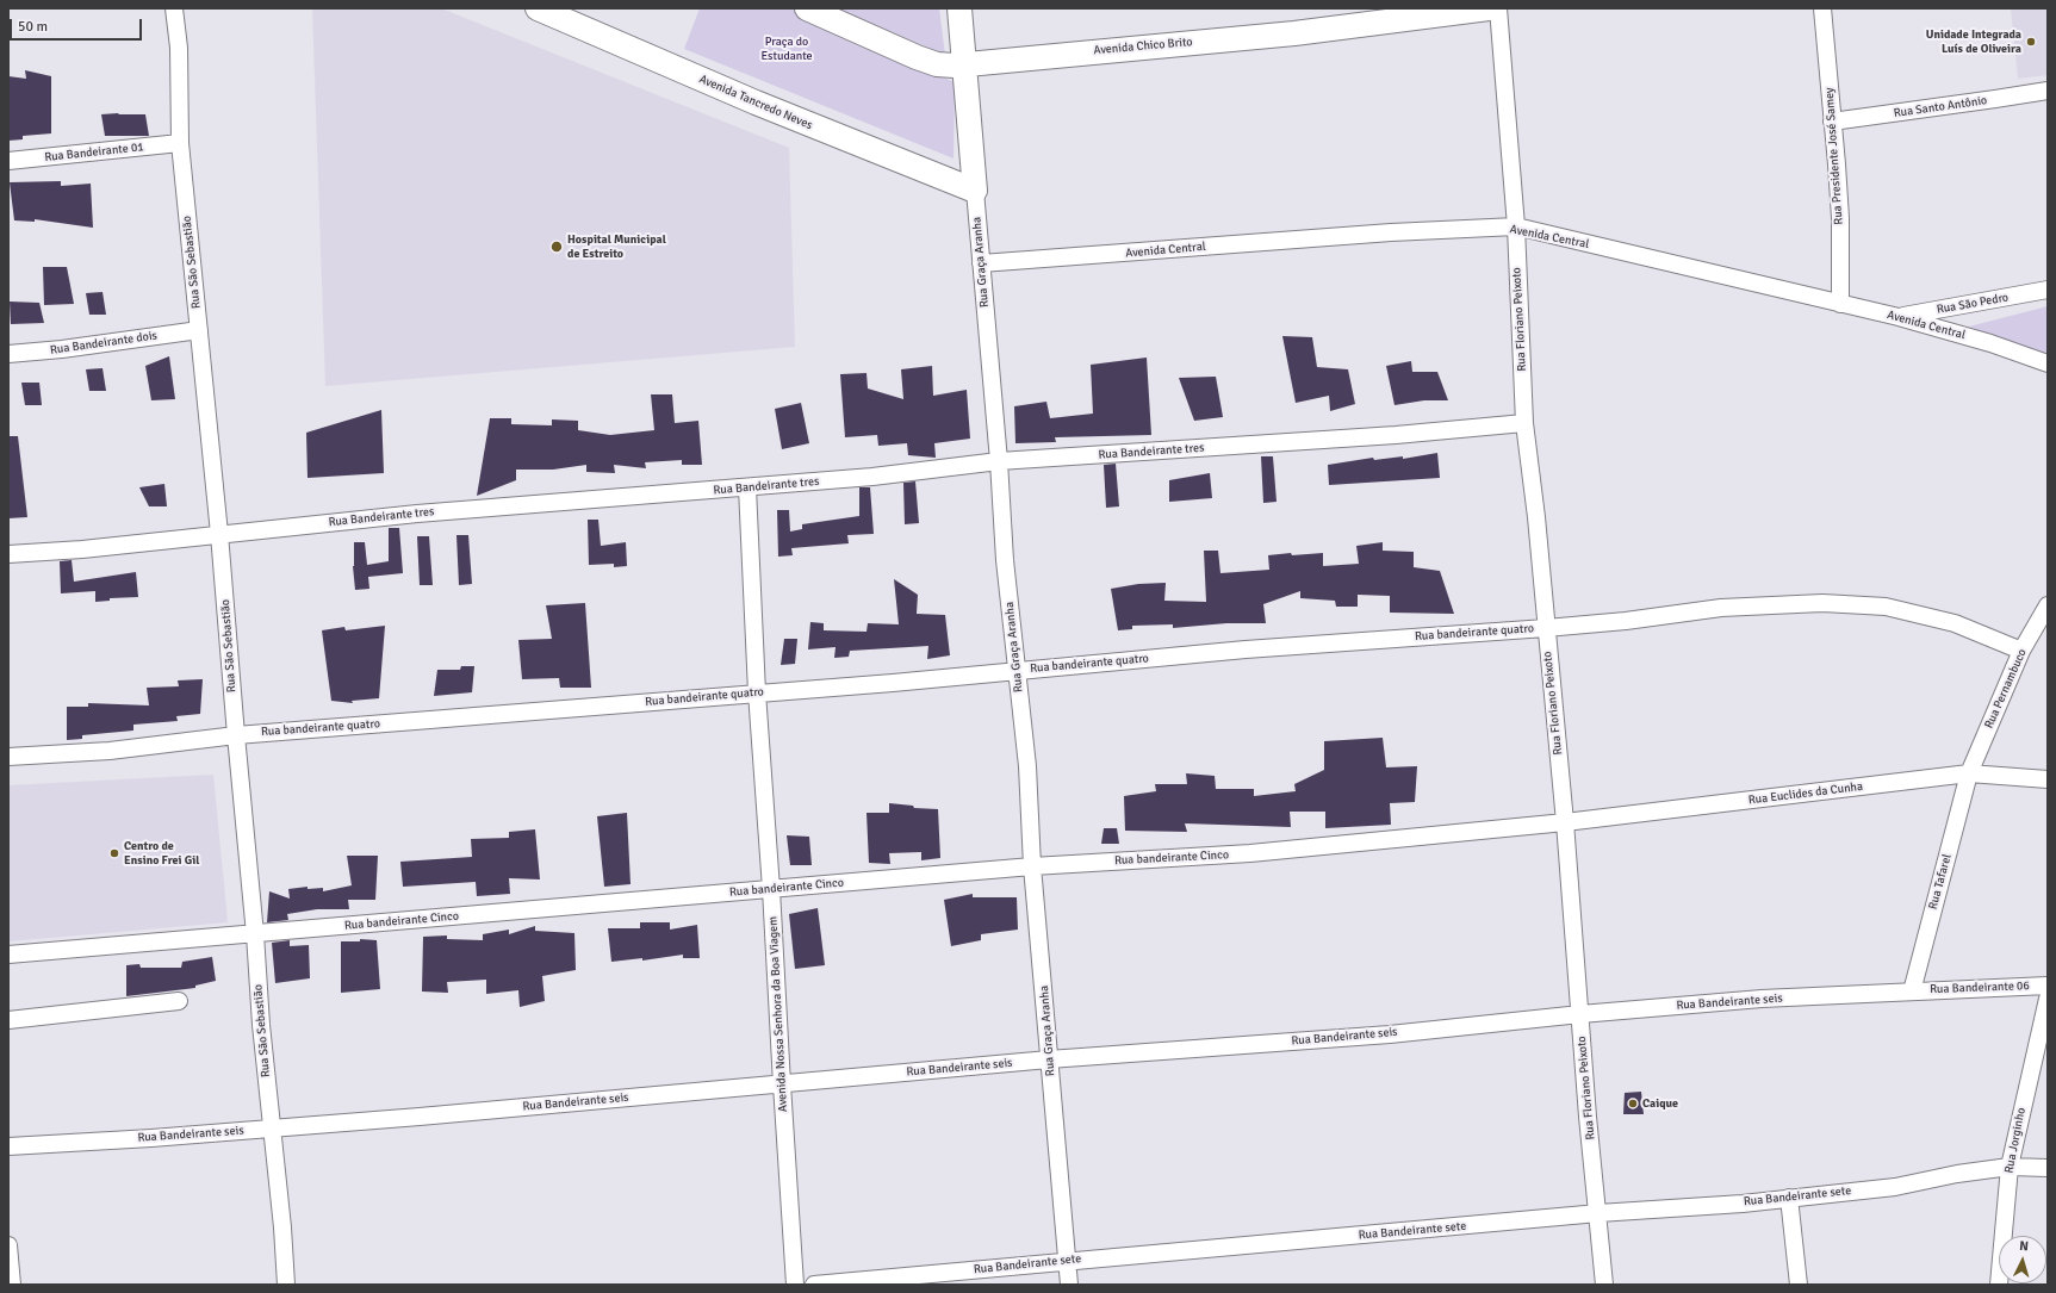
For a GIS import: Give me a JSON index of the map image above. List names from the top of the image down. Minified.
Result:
{"streets":{"main road":["Avenida Chico Brito","Avenida Tancredo Neves","Rua Graça Aranha"],"street":["Rua Santo Antônio","Rua Bandeirante 01","Rua Presidente José Samey","Avenida Central","Rua São Sebastião","Rua São Pedro","Rua Floriano Peixoto","Rua Bandeirante dois","Rua Bandeirante tres","Rua bandeirante quatro","Rua Pernambuco","Rua Euclides da Cunha","Rua bandeirante Cinco","Rua Tafarel","Rua Bandeirante 06","Rua Bandeirante seis","Avenida Nossa Senhora da Boa Viagem","Rua Jorginho","Rua Bandeirante sete"]},"crossings":[["Avenida Chico Brito","Rua Graça Aranha"],["Avenida Tancredo Neves","Rua Graça Aranha"],["Rua Santo Antônio","Rua Presidente José Samey"],["Rua Bandeirante 01","Rua São Sebastião"],["Rua Presidente José Samey","Avenida Central"],["Avenida Central","Rua Graça Aranha"],["Avenida Central","Rua São Pedro"],["Avenida Central","Rua Floriano Peixoto"],["Rua São Sebastião","Rua Bandeirante dois"],["Rua São Sebastião","Rua Bandeirante tres"],["Rua São Sebastião","Rua bandeirante quatro"],["Rua São Sebastião","Rua bandeirante Cinco"],["Rua São Sebastião","Rua Bandeirante seis"],["Rua Graça Aranha","Rua Bandeirante tres"],["Rua Graça Aranha","Rua bandeirante quatro"],["Rua Graça Aranha","Rua bandeirante Cinco"],["Rua Graça Aranha","Rua Bandeirante seis"],["Rua Graça Aranha","Rua Bandeirante sete"],["Rua Floriano Peixoto","Rua Bandeirante tres"],["Rua Floriano Peixoto","Rua bandeirante quatro"],["Rua Floriano Peixoto","Rua Euclides da Cunha"],["Rua Floriano Peixoto","Rua bandeirante Cinco"],["Rua Floriano Peixoto","Rua Bandeirante seis"],["Rua Floriano Peixoto","Rua Bandeirante sete"],["Rua Bandeirante tres","Avenida Nossa Senhora da Boa Viagem"],["Rua bandeirante quatro","Rua Pernambuco"],["Rua bandeirante quatro","Avenida Nossa Senhora da Boa Viagem"],["Rua Pernambuco","Rua Euclides da Cunha"],["Rua Pernambuco","Rua Tafarel"],["Rua Euclides da Cunha","Rua bandeirante Cinco"],["Rua Euclides da Cunha","Rua Tafarel"],["Rua bandeirante Cinco","Avenida Nossa Senhora da Boa Viagem"],["Rua Tafarel","Rua Bandeirante 06"],["Rua Tafarel","Rua Bandeirante seis"],["Rua Bandeirante 06","Rua Bandeirante seis"],["Rua Bandeirante seis","Avenida Nossa Senhora da Boa Viagem"],["Rua Jorginho","Rua Bandeirante sete"]],"parks":["Praça do Estudante"],"places":["Unidade Integrada Luís de Oliveira","Hospital Municipal de Estreito","Centro de Ensino Frei Gil","Caique"],"scale_bar":"50 m","north":"top"}
